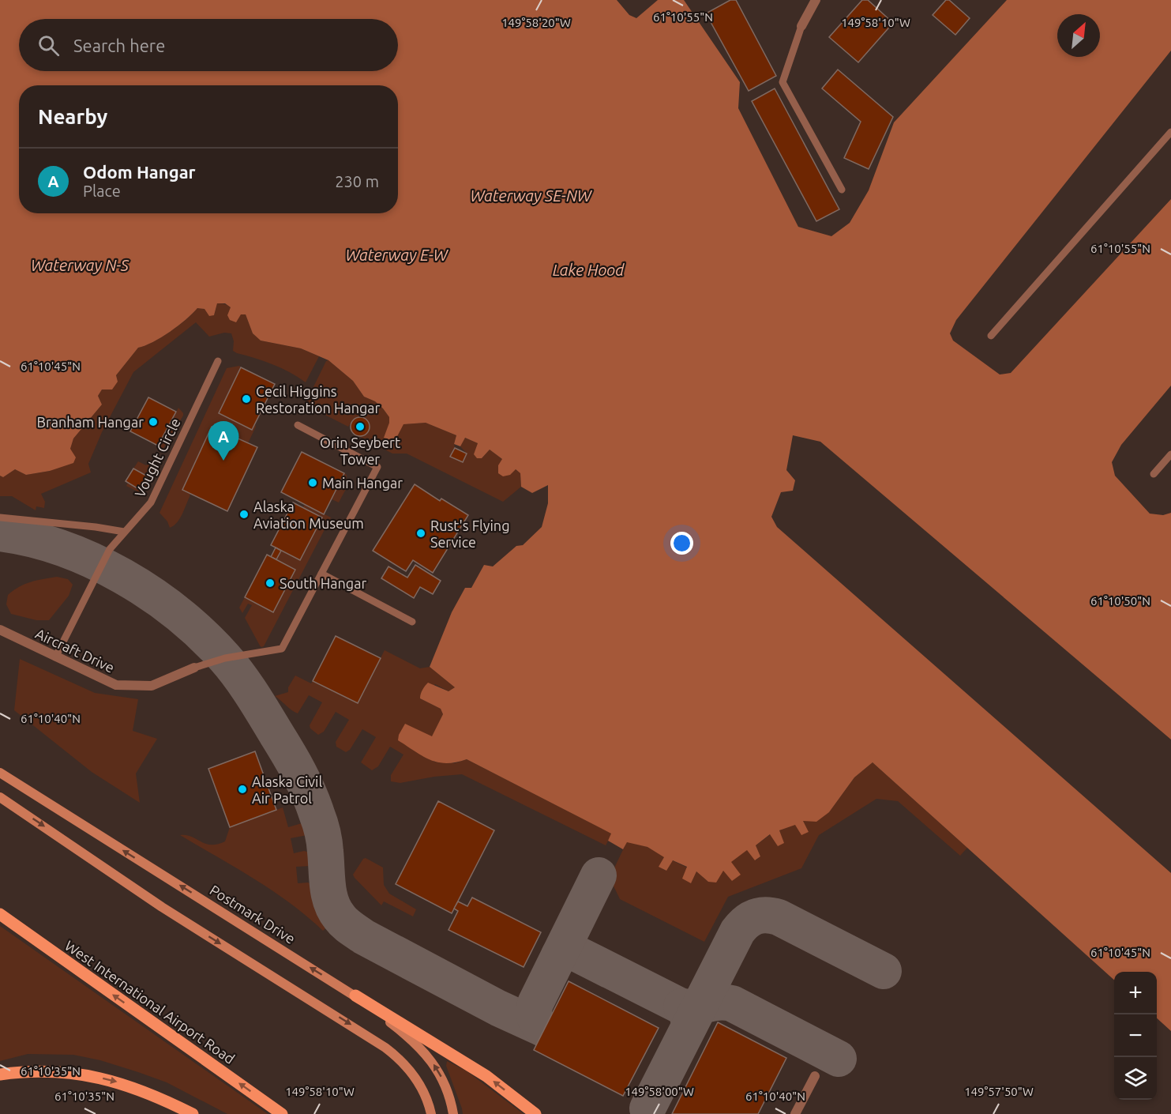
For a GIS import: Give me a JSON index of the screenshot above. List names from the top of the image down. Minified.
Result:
{"streets":{"main road":["West International Airport Road"],"street":["Aircraft Drive","Postmark Drive"],"lane":["Vought Circle"]},"crossings":[["Vought Circle","Aircraft Drive"]],"one_way":["West International Airport Road"],"water":["Waterway SE-NW","Waterway E-W","Waterway N-S","Lake Hood"],"places":["Cecil Higgins Restoration Hangar","Branham Hangar","Orin Seybert Tower","Main Hangar","Alaska Aviation Museum","Rust's Flying Service","South Hangar","Alaska Civil Air Patrol"],"north":"top right","page":{"search":"Search here","heading":"Nearby","list":[{"mark":"A","name":"Odom Hangar","note":"Place","value":"230 m"}],"pins":"A","map_buttons":["+","−"]},"coordinates":["61°10'55\"N","149°58'20\"W","149°58'10\"W","61°10'45\"N","61°10'50\"N","61°10'40\"N","61°10'35\"N","149°58'00\"W","149°57'50\"W"]}
